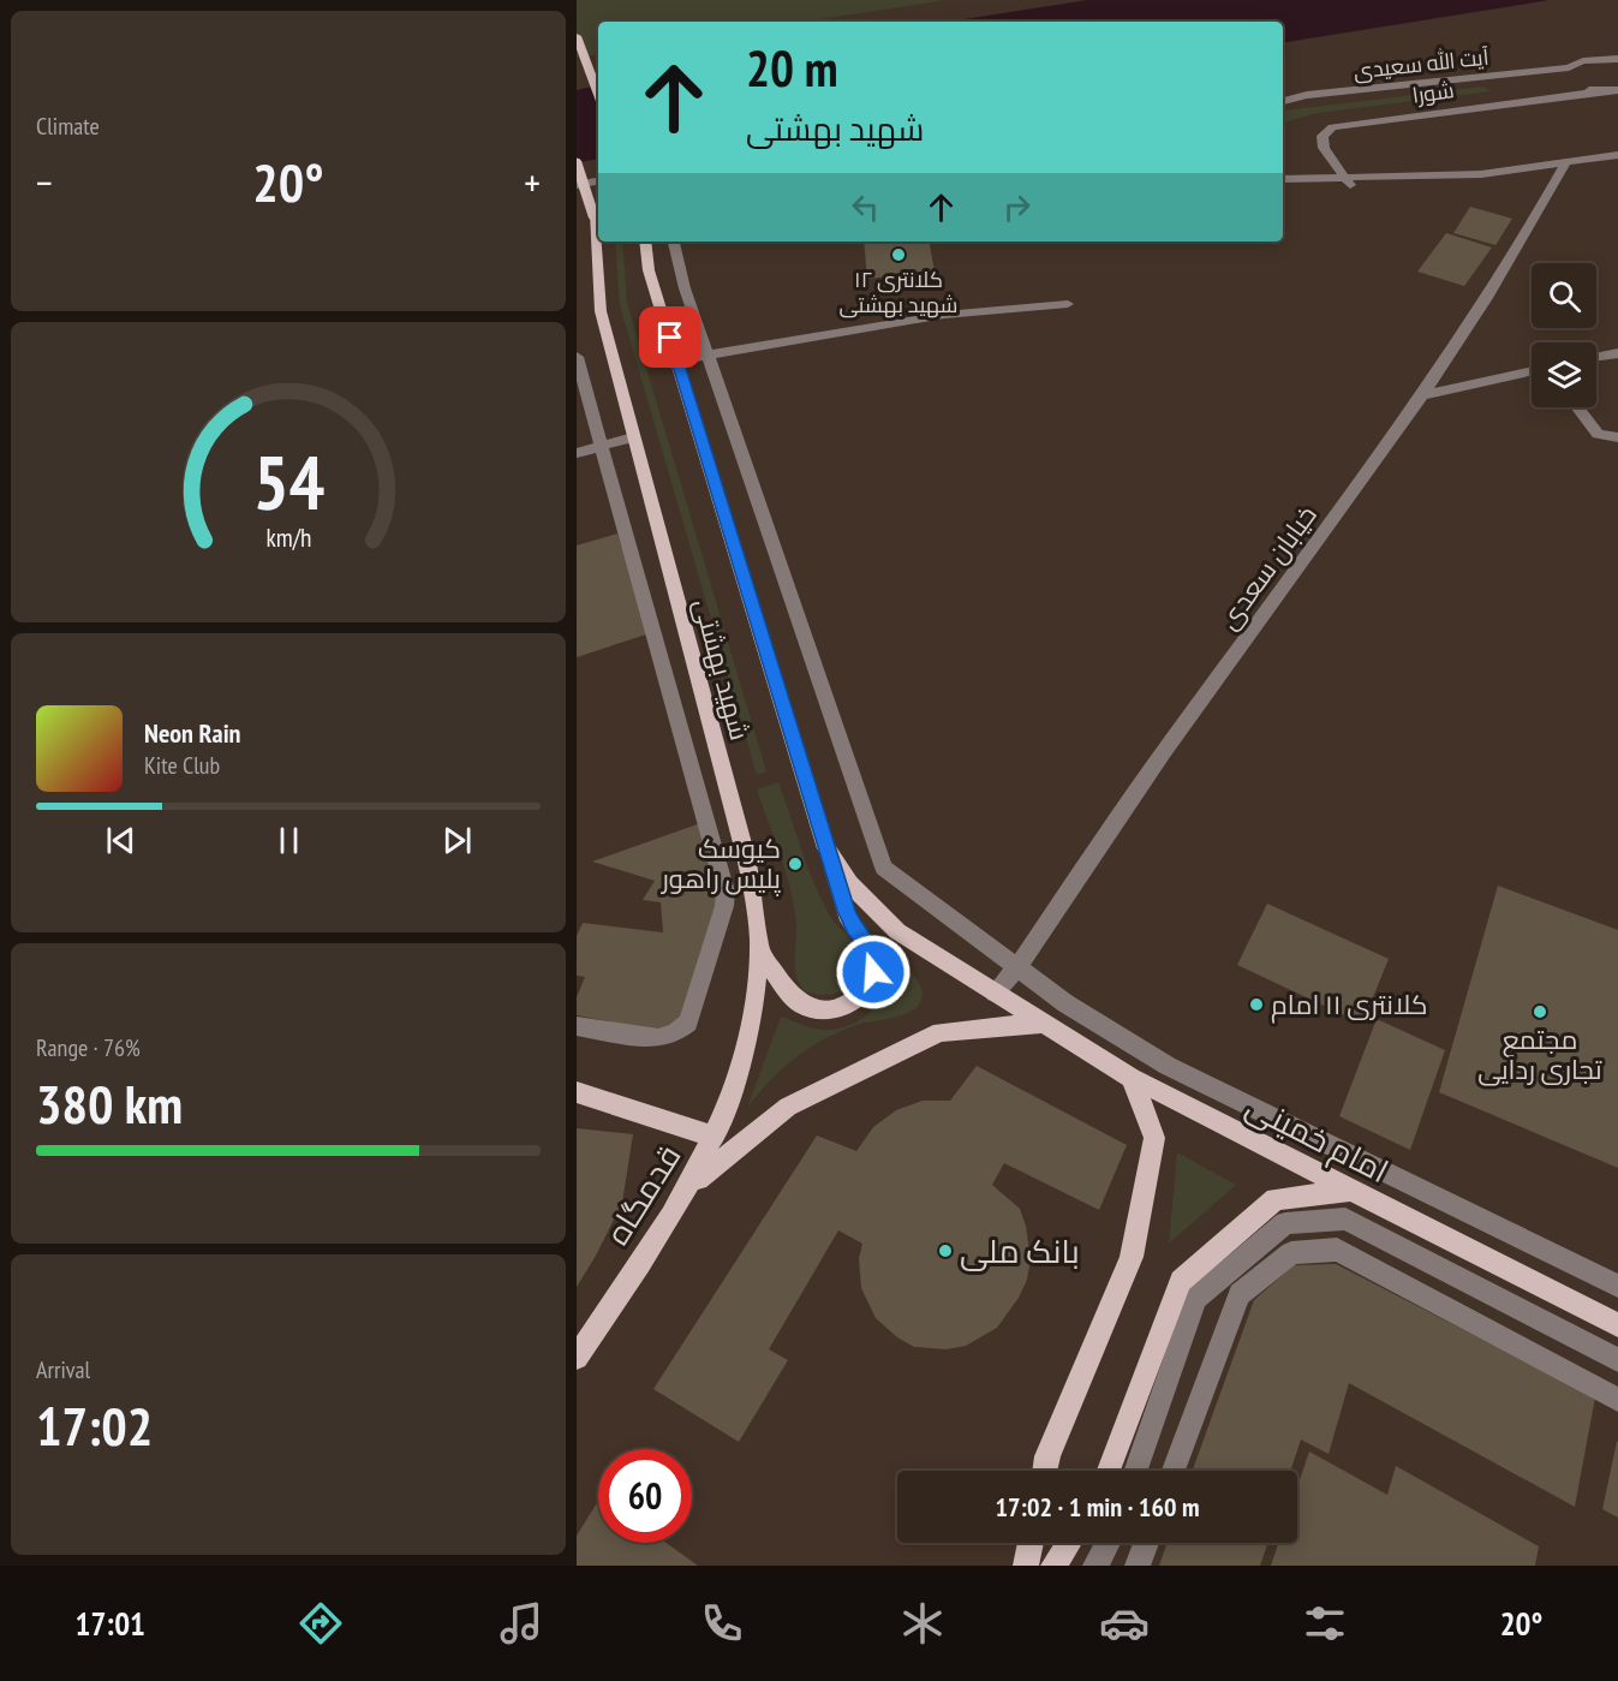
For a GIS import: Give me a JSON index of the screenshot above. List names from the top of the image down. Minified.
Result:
{"streets":{"main road":["شهید بهشتی","امام خمینی","قدمگاه"],"street":["آیت الله سعیدی","شورا","خیابان سعدی"]},"crossings":[["خیابان سعدی","شهید بهشتی"],["خیابان سعدی","امام خمینی"],["شهید بهشتی","امام خمینی"],["شهید بهشتی","قدمگاه"]],"places":["کلانتری ۱۲ شهید بهشتی","کیوسک پلیس راهور","کلانتری ۱۱ امام","مجتمع تجاری ردایی","بانک ملی"],"page":{"tile":["Climate",["Range · 76%","380 km"],["Arrival","17:02"]],"turn":["20 m","شهید بهشتی"],"heat":["−","20°","+"],"song":["Neon Rain","Kite Club"],"limit":"60","trip":"17:02 · 1 min · 160 m","tabs":["17:01","20°"],"gauge":["54","km/h"]}}
